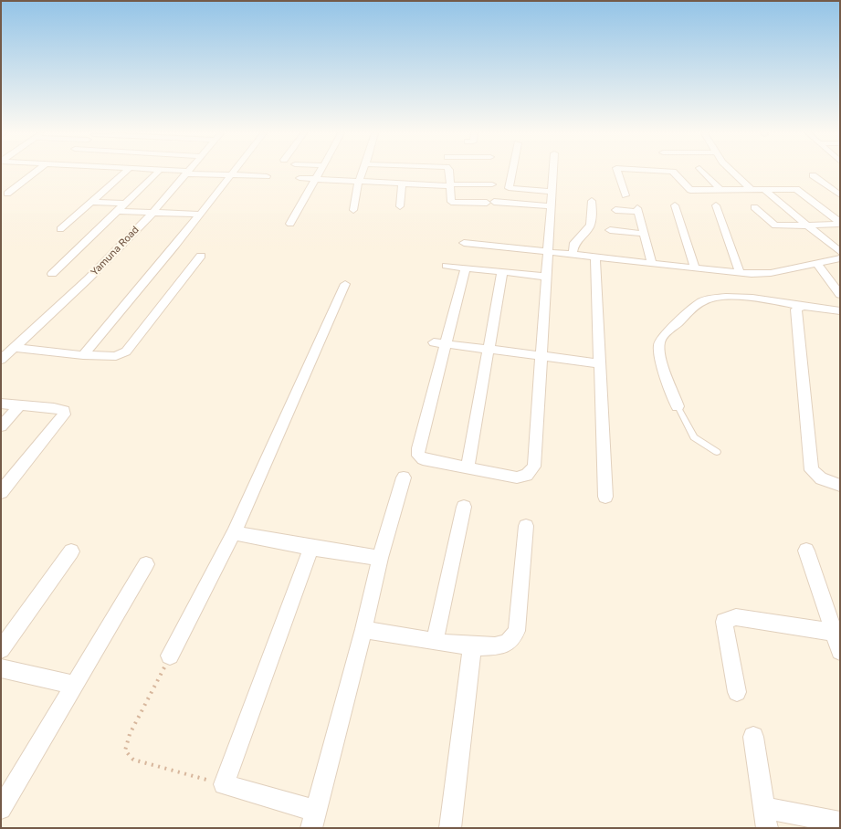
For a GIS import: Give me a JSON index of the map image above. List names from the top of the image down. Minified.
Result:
{"streets":{"street":["Yamuna Road"]}}
